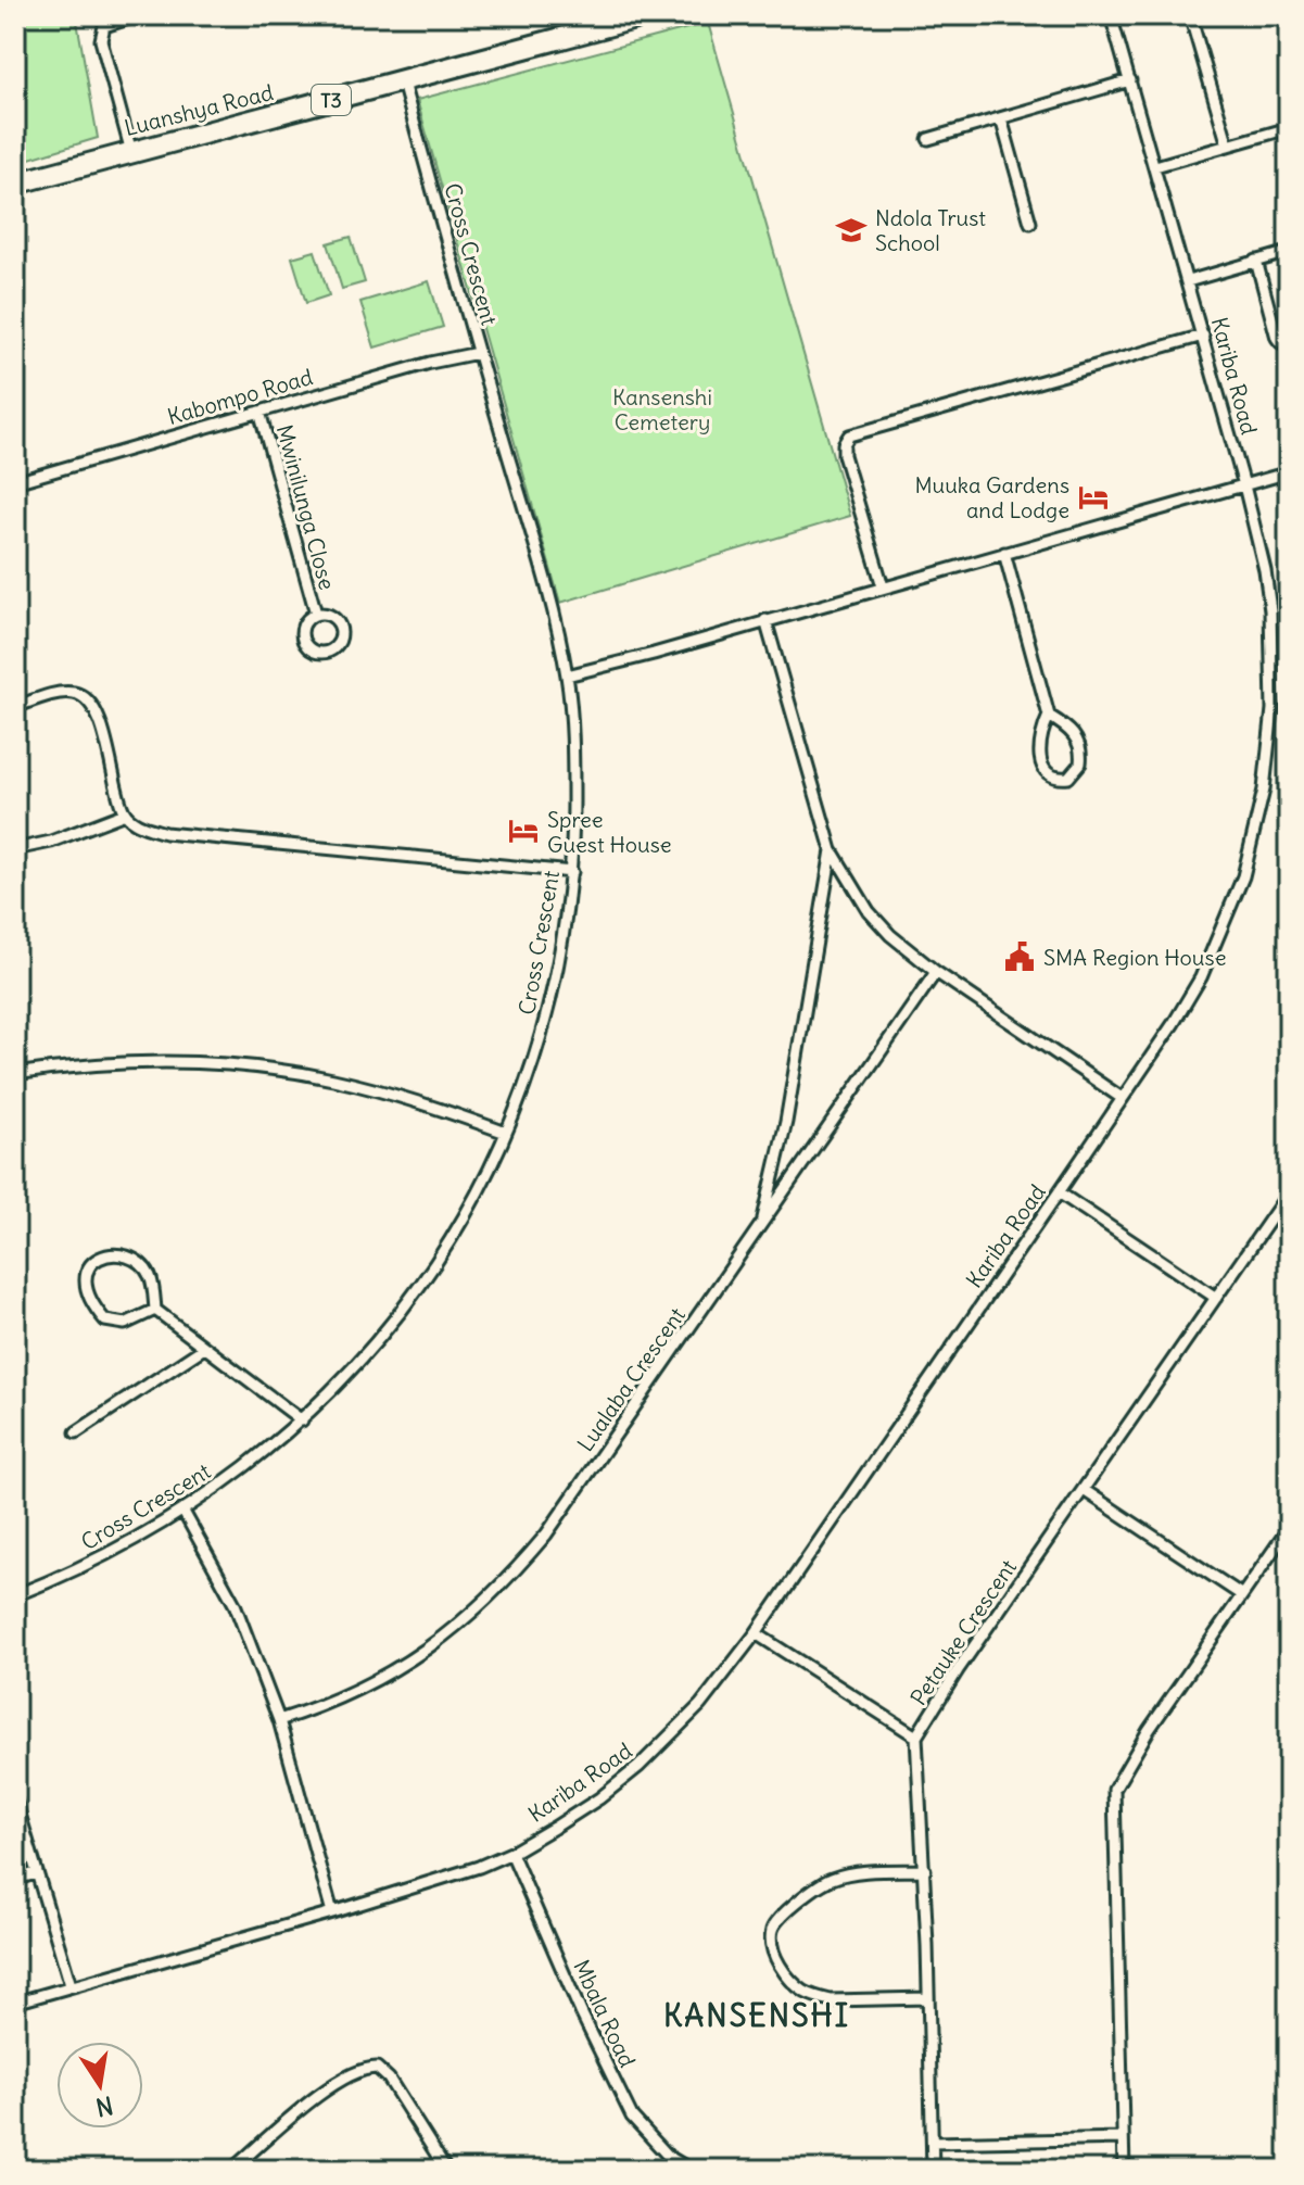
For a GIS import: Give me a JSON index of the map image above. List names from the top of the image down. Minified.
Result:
{"streets":{"highway":["T3","Luanshya Road"],"street":["Cross Crescent","Kariba Road","Kabompo Road","Mwinilunga Close","Lualaba Crescent","Petauke Crescent","Mbala Road"]},"crossings":[["Luanshya Road","Cross Crescent"],["Cross Crescent","Kabompo Road"],["Kariba Road","Mbala Road"],["Kabompo Road","Mwinilunga Close"]],"districts":["KANSENSHI"],"parks":["Kansenshi Cemetery"],"places":{"school or university":["Ndola Trust School"],"hotel":["Muuka Gardens and Lodge","Spree Guest House"],"public building":["SMA Region House"]},"north":"bottom"}
